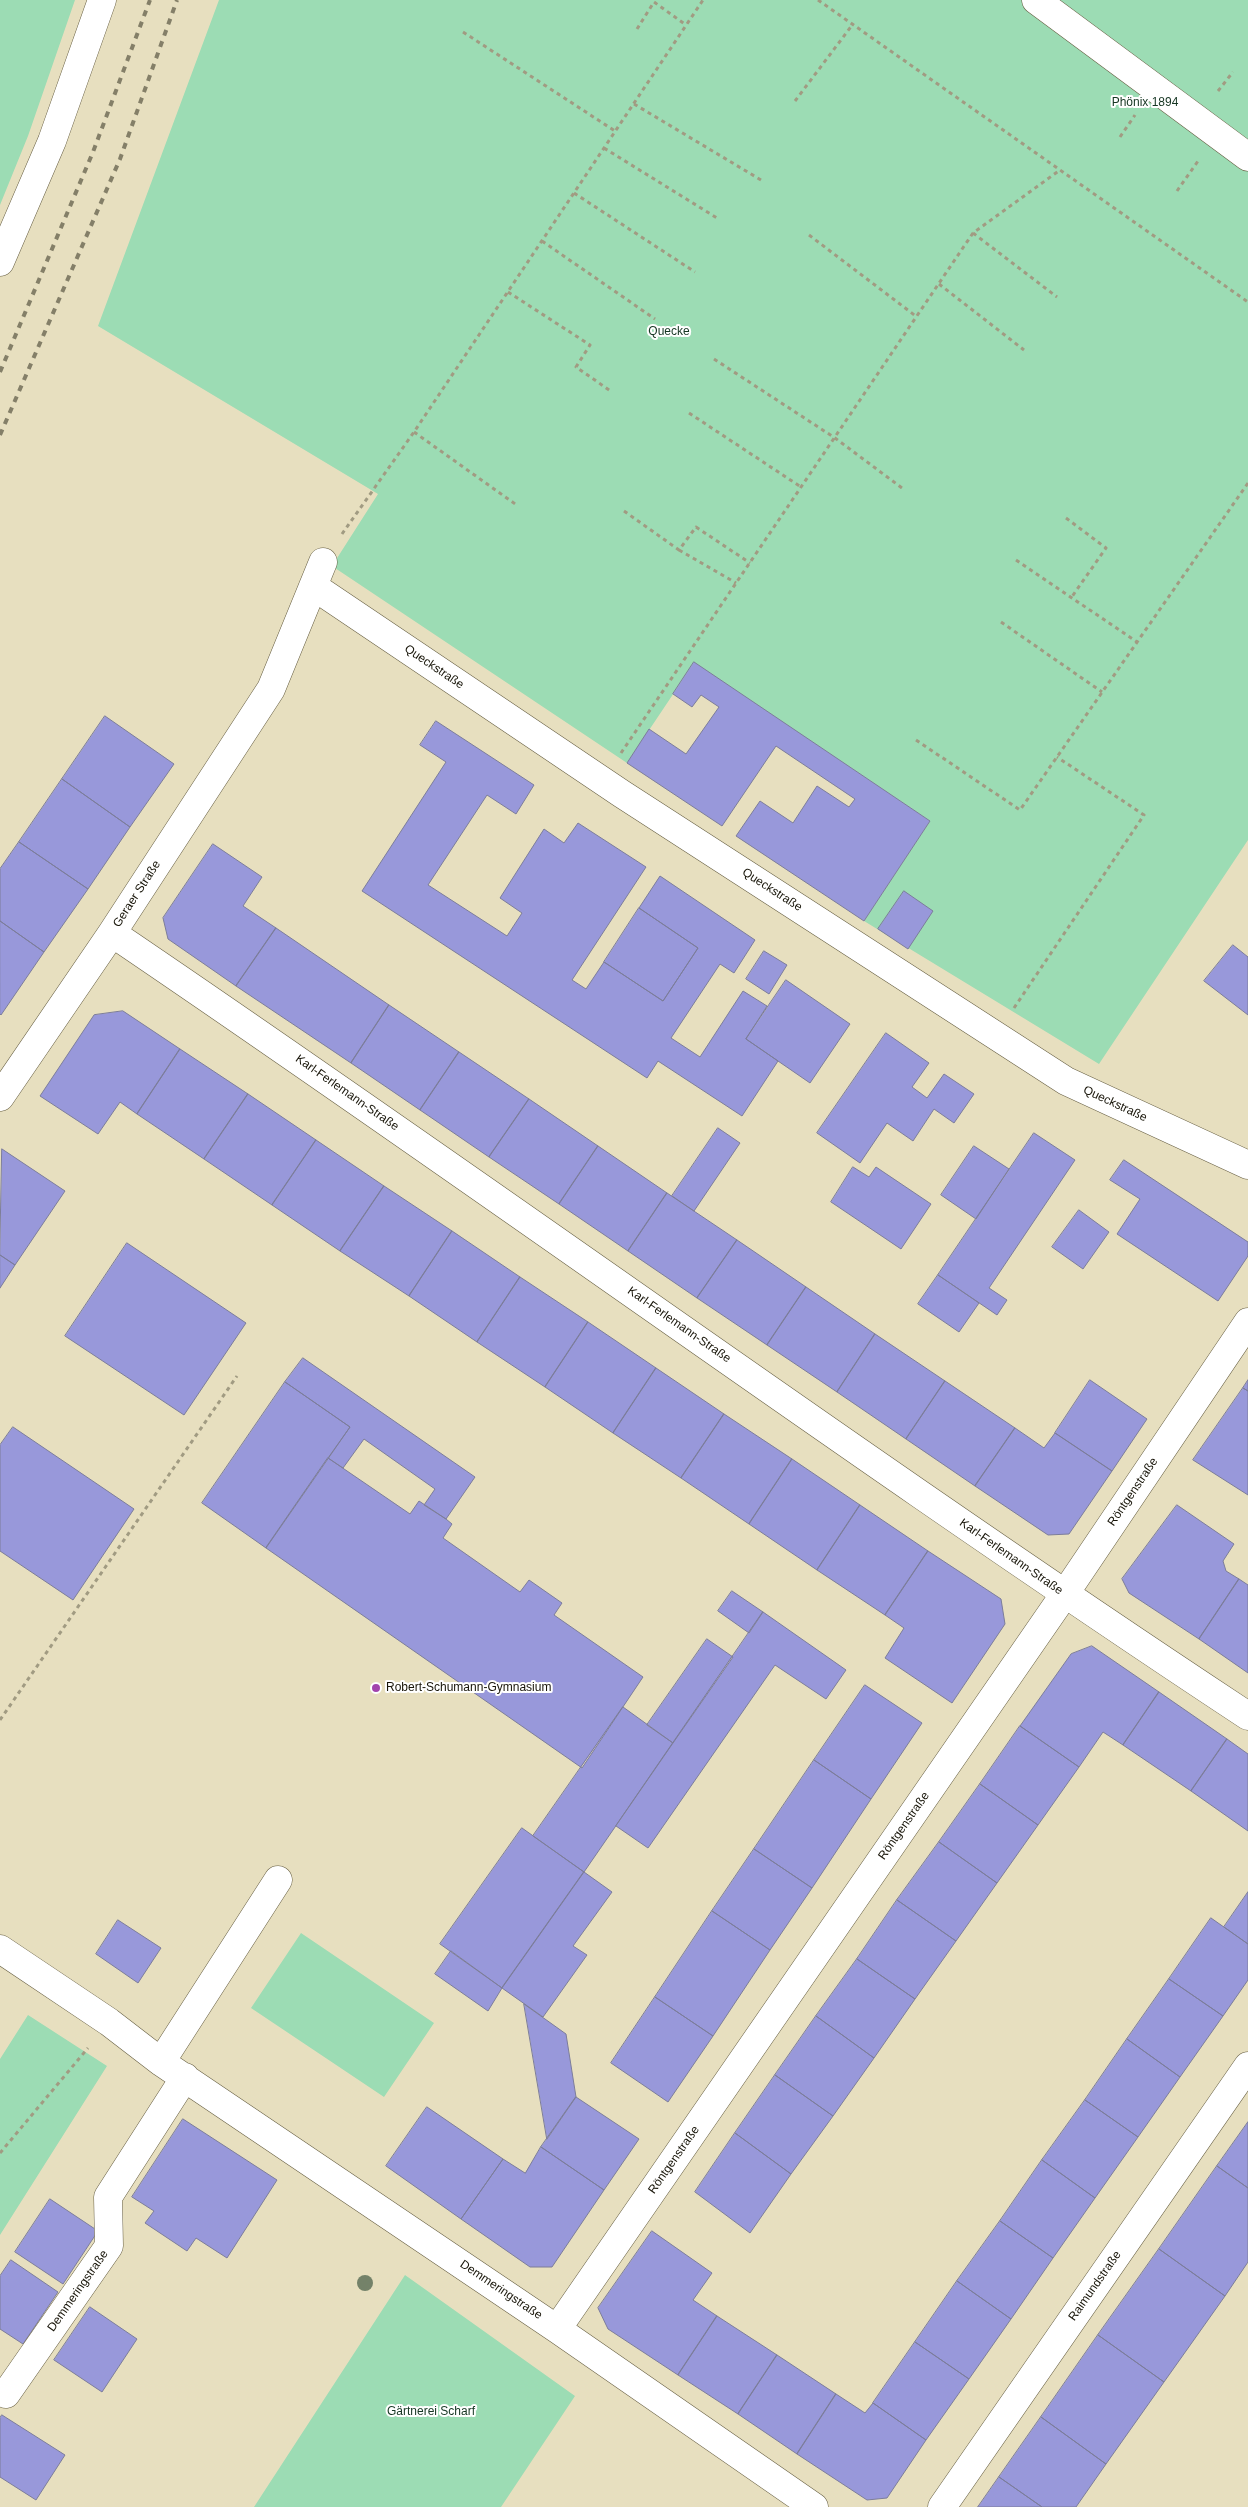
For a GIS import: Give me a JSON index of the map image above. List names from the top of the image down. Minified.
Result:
{"streets":{"street":["Queckstraße","Geraer Straße","Karl-Ferlemann-Straße","Röntgenstraße","Raimundstraße","Demmeringstraße"]},"crossings":[["Queckstraße","Geraer Straße"],["Geraer Straße","Karl-Ferlemann-Straße"],["Karl-Ferlemann-Straße","Röntgenstraße"],["Röntgenstraße","Demmeringstraße"]],"parks":["Phönix 1894","Quecke","Gärtnerei Scharf"],"places":["Robert-Schumann-Gymnasium"]}
